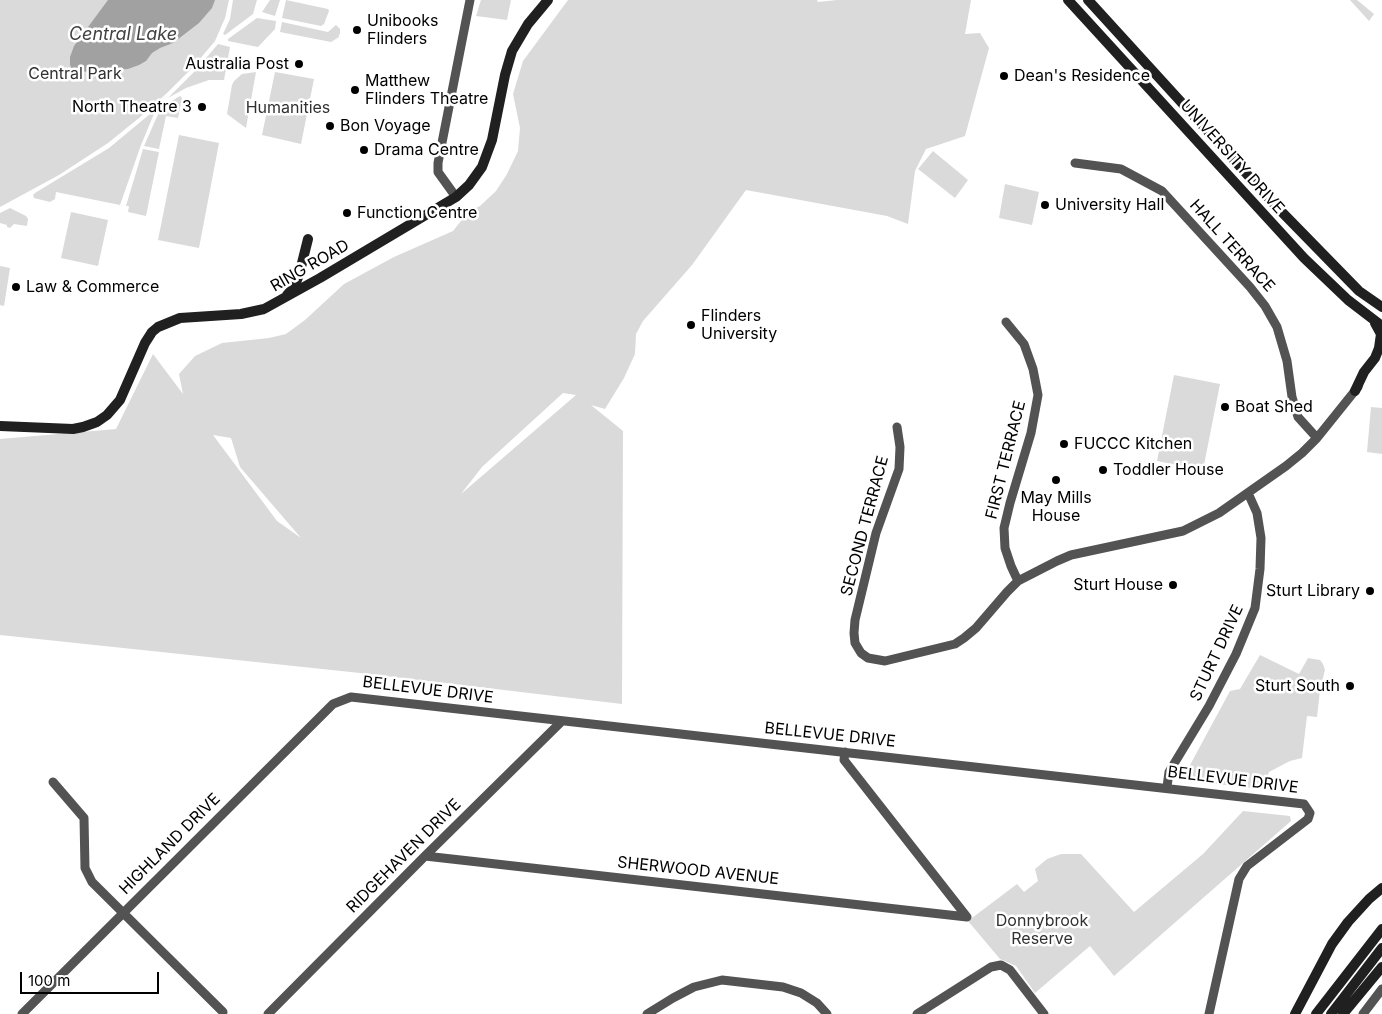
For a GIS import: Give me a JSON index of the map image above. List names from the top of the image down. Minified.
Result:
{"streets":{"street":["UNIVERSITY DRIVE","HALL TERRACE","RING ROAD","FIRST TERRACE","SECOND TERRACE","STURT DRIVE","BELLEVUE DRIVE","HIGHLAND DRIVE","RIDGEHAVEN DRIVE","SHERWOOD AVENUE"]},"crossings":[["FIRST TERRACE","SECOND TERRACE"],["STURT DRIVE","BELLEVUE DRIVE"],["BELLEVUE DRIVE","HIGHLAND DRIVE"],["BELLEVUE DRIVE","RIDGEHAVEN DRIVE"],["BELLEVUE DRIVE","SHERWOOD AVENUE"],["RIDGEHAVEN DRIVE","SHERWOOD AVENUE"]],"water":["Central Lake"],"parks":["Central Park","Humanities","Donnybrook Reserve"],"places":["Unibooks Flinders","Australia Post","Dean's Residence","Matthew Flinders Theatre","North Theatre 3","Bon Voyage","Drama Centre","University Hall","Function Centre","Law & Commerce","Flinders University","Boat Shed","FUCCC Kitchen","Toddler House","May Mills House","Sturt House","Sturt Library","Sturt South"],"scale_bar":"100 m"}
